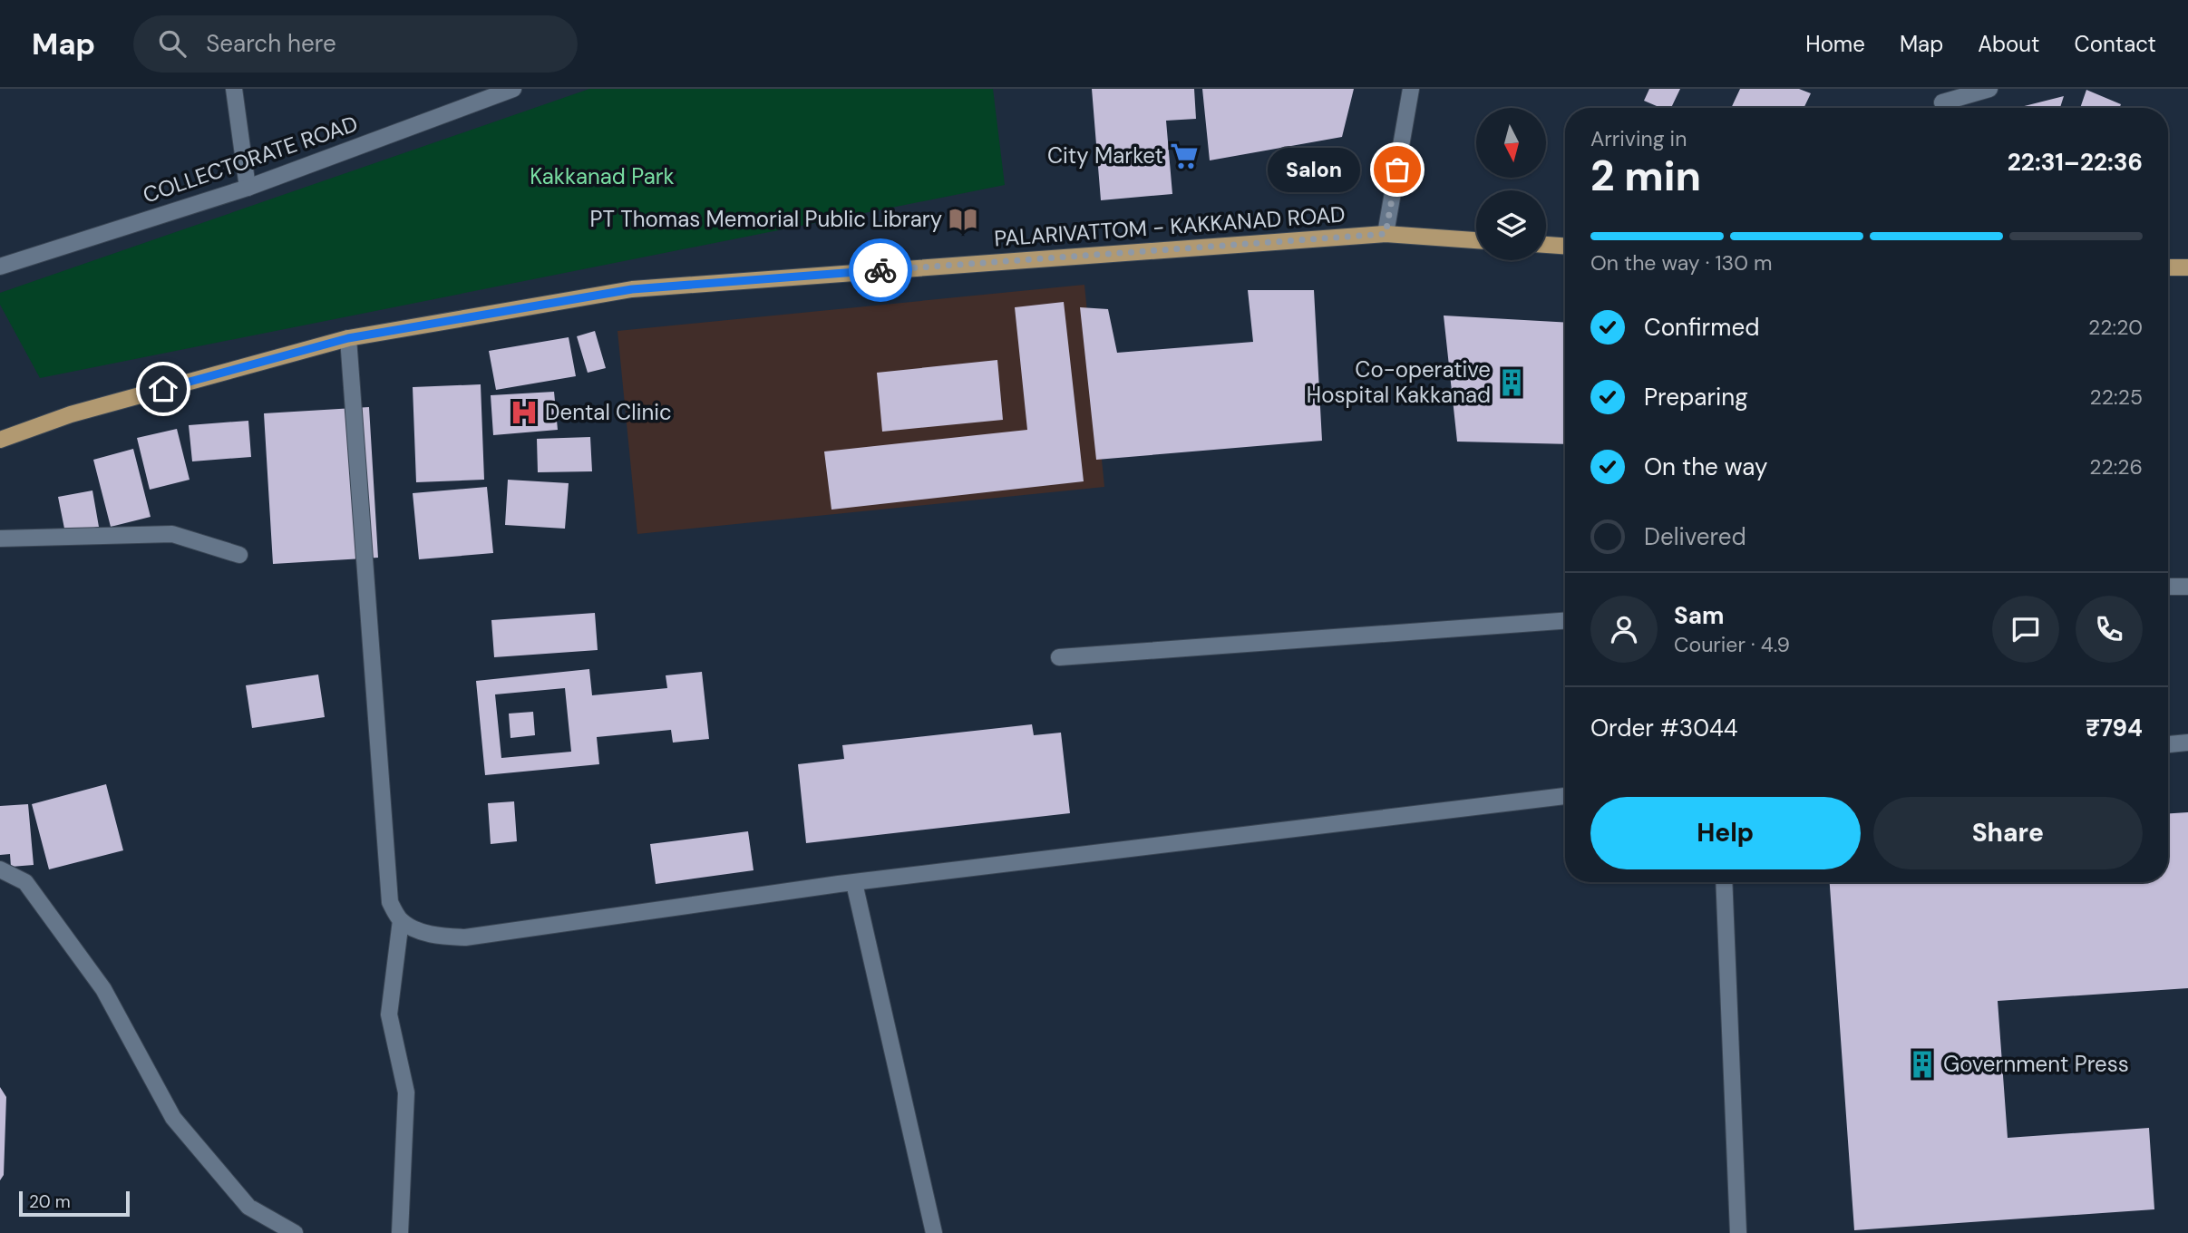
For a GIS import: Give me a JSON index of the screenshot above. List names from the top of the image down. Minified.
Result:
{"streets":{"main road":["PALARIVATTOM - KAKKANAD ROAD"],"street":["COLLECTORATE ROAD"]},"parks":["Kakkanad Park"],"places":{"supermarket":["City Market"],"other":["Salon"],"library":["PT Thomas Memorial Public Library"],"building":["Co-operative Hospital Kakkanad","Government Press"],"hospital":["Dental Clinic"]},"scale_bar":"20 m","north":"bottom","page":{"header":"Map","search":"Search here","nav":["Home","Map","About","Contact"],"heading":["2 min","Arriving in","22:31–22:36"],"panel":["Sam","Courier · 4.9","Order #3044","₹794"],"bubble":"Salon","bar":"On the way · 130 m","list":[["Confirmed","22:20"],["Preparing","22:25"],["On the way","22:26"],"Delivered"],"buttons":["Help","Share"],"scale":"20 m"}}
